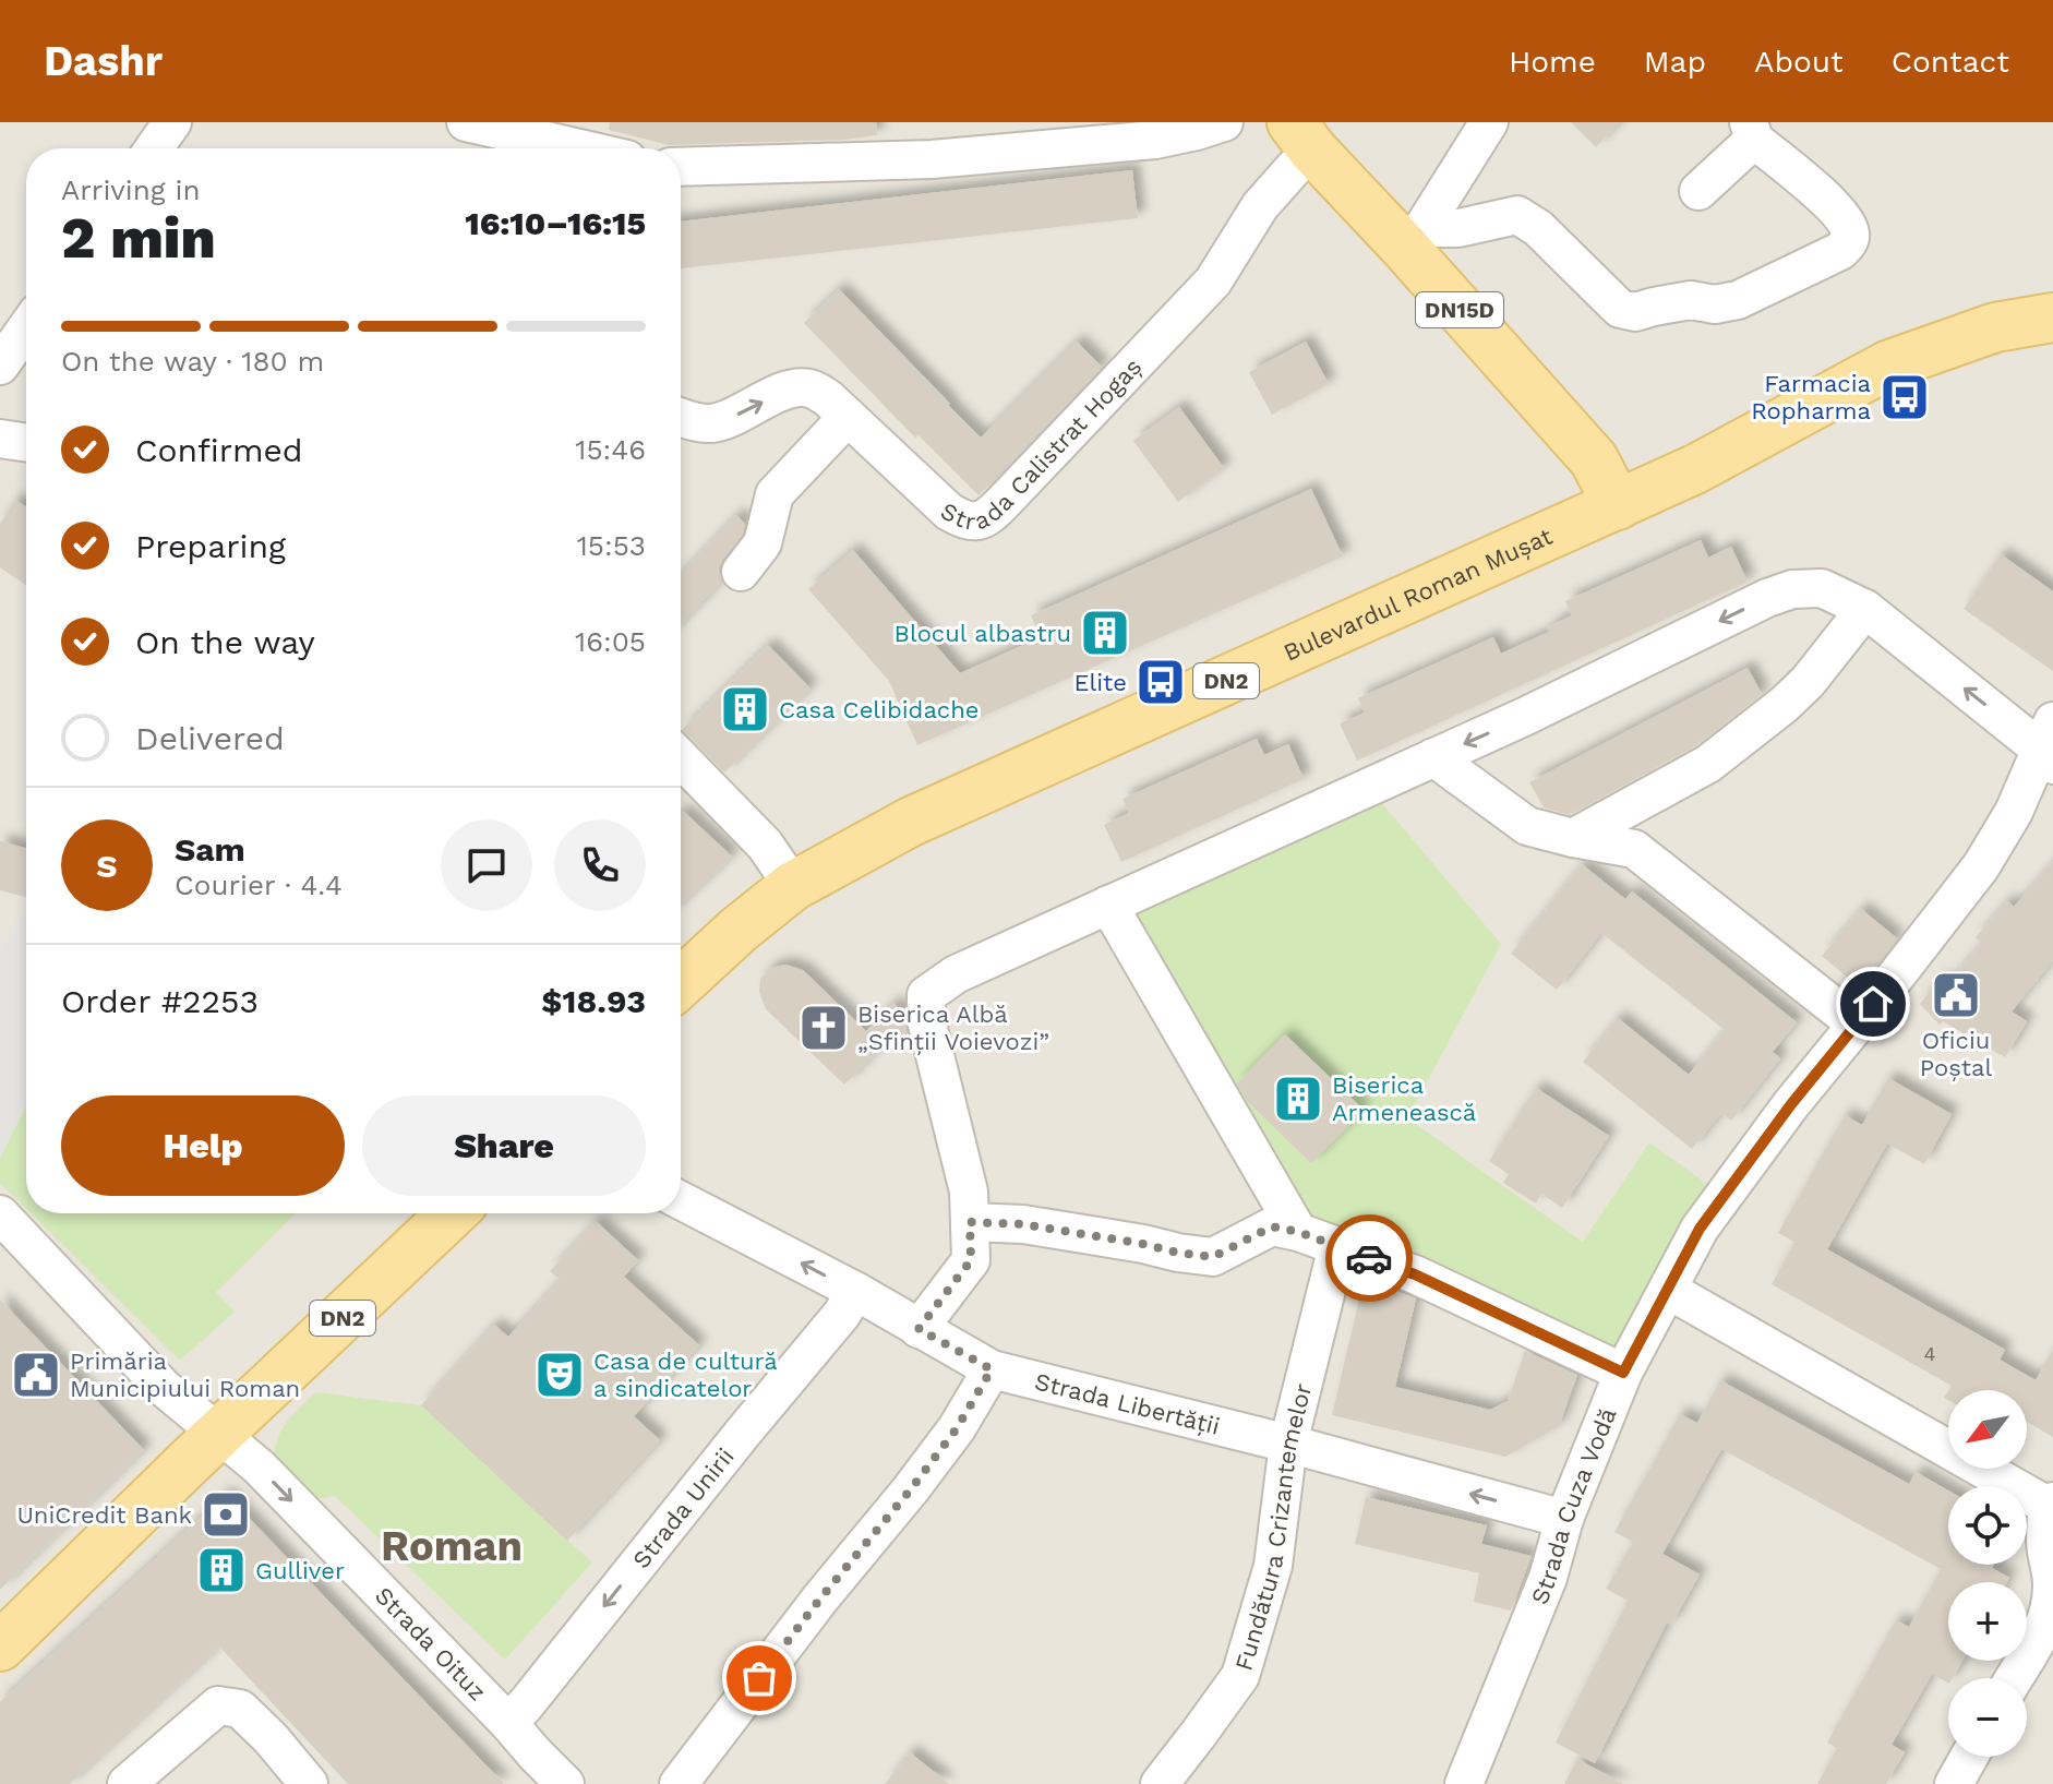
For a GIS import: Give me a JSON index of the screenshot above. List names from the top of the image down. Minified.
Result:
{"streets":{"main road":["DN15D","Bulevardul Roman Mușat","DN2"],"street":["Strada Calistrat Hogaș","Strada Libertății","Strada Cuza Vodă","Strada Unirii","Fundătura Crizantemelor","Strada Oituz"]},"crossings":[["DN15D","Strada Calistrat Hogaș"],["DN15D","Bulevardul Roman Mușat"],["DN2","Strada Oituz"],["Strada Libertății","Strada Cuza Vodă"],["Strada Libertății","Strada Unirii"],["Strada Libertății","Fundătura Crizantemelor"],["Strada Unirii","Strada Oituz"]],"one_way":["Strada Oituz"],"districts":["Roman"],"places":{"bus stop":["Farmacia Ropharma","Elite"],"building":["Blocul albastru","Casa Celibidache","Biserica Armenească","Gulliver"],"public building":["Oficiu Poștal","Primăria Municipiului Roman"],"church":["Biserica Albă „Sfinții Voievozi”"],"theatre":["Casa de cultură a sindicatelor"],"bank":["UniCredit Bank"]},"house_numbers":["4"],"north":"bottom left","page":{"header":"Dashr","nav":["Home","Map","About","Contact"],"heading":["2 min","Arriving in","16:10–16:15"],"panel":["Sam","Courier · 4.4","Order #2253","$18.93"],"bar":"On the way · 180 m","list":[["Confirmed","15:46"],["Preparing","15:53"],["On the way","16:05"],"Delivered"],"round":"S","buttons":["Help","Share"],"map_buttons":["+","−"]}}
